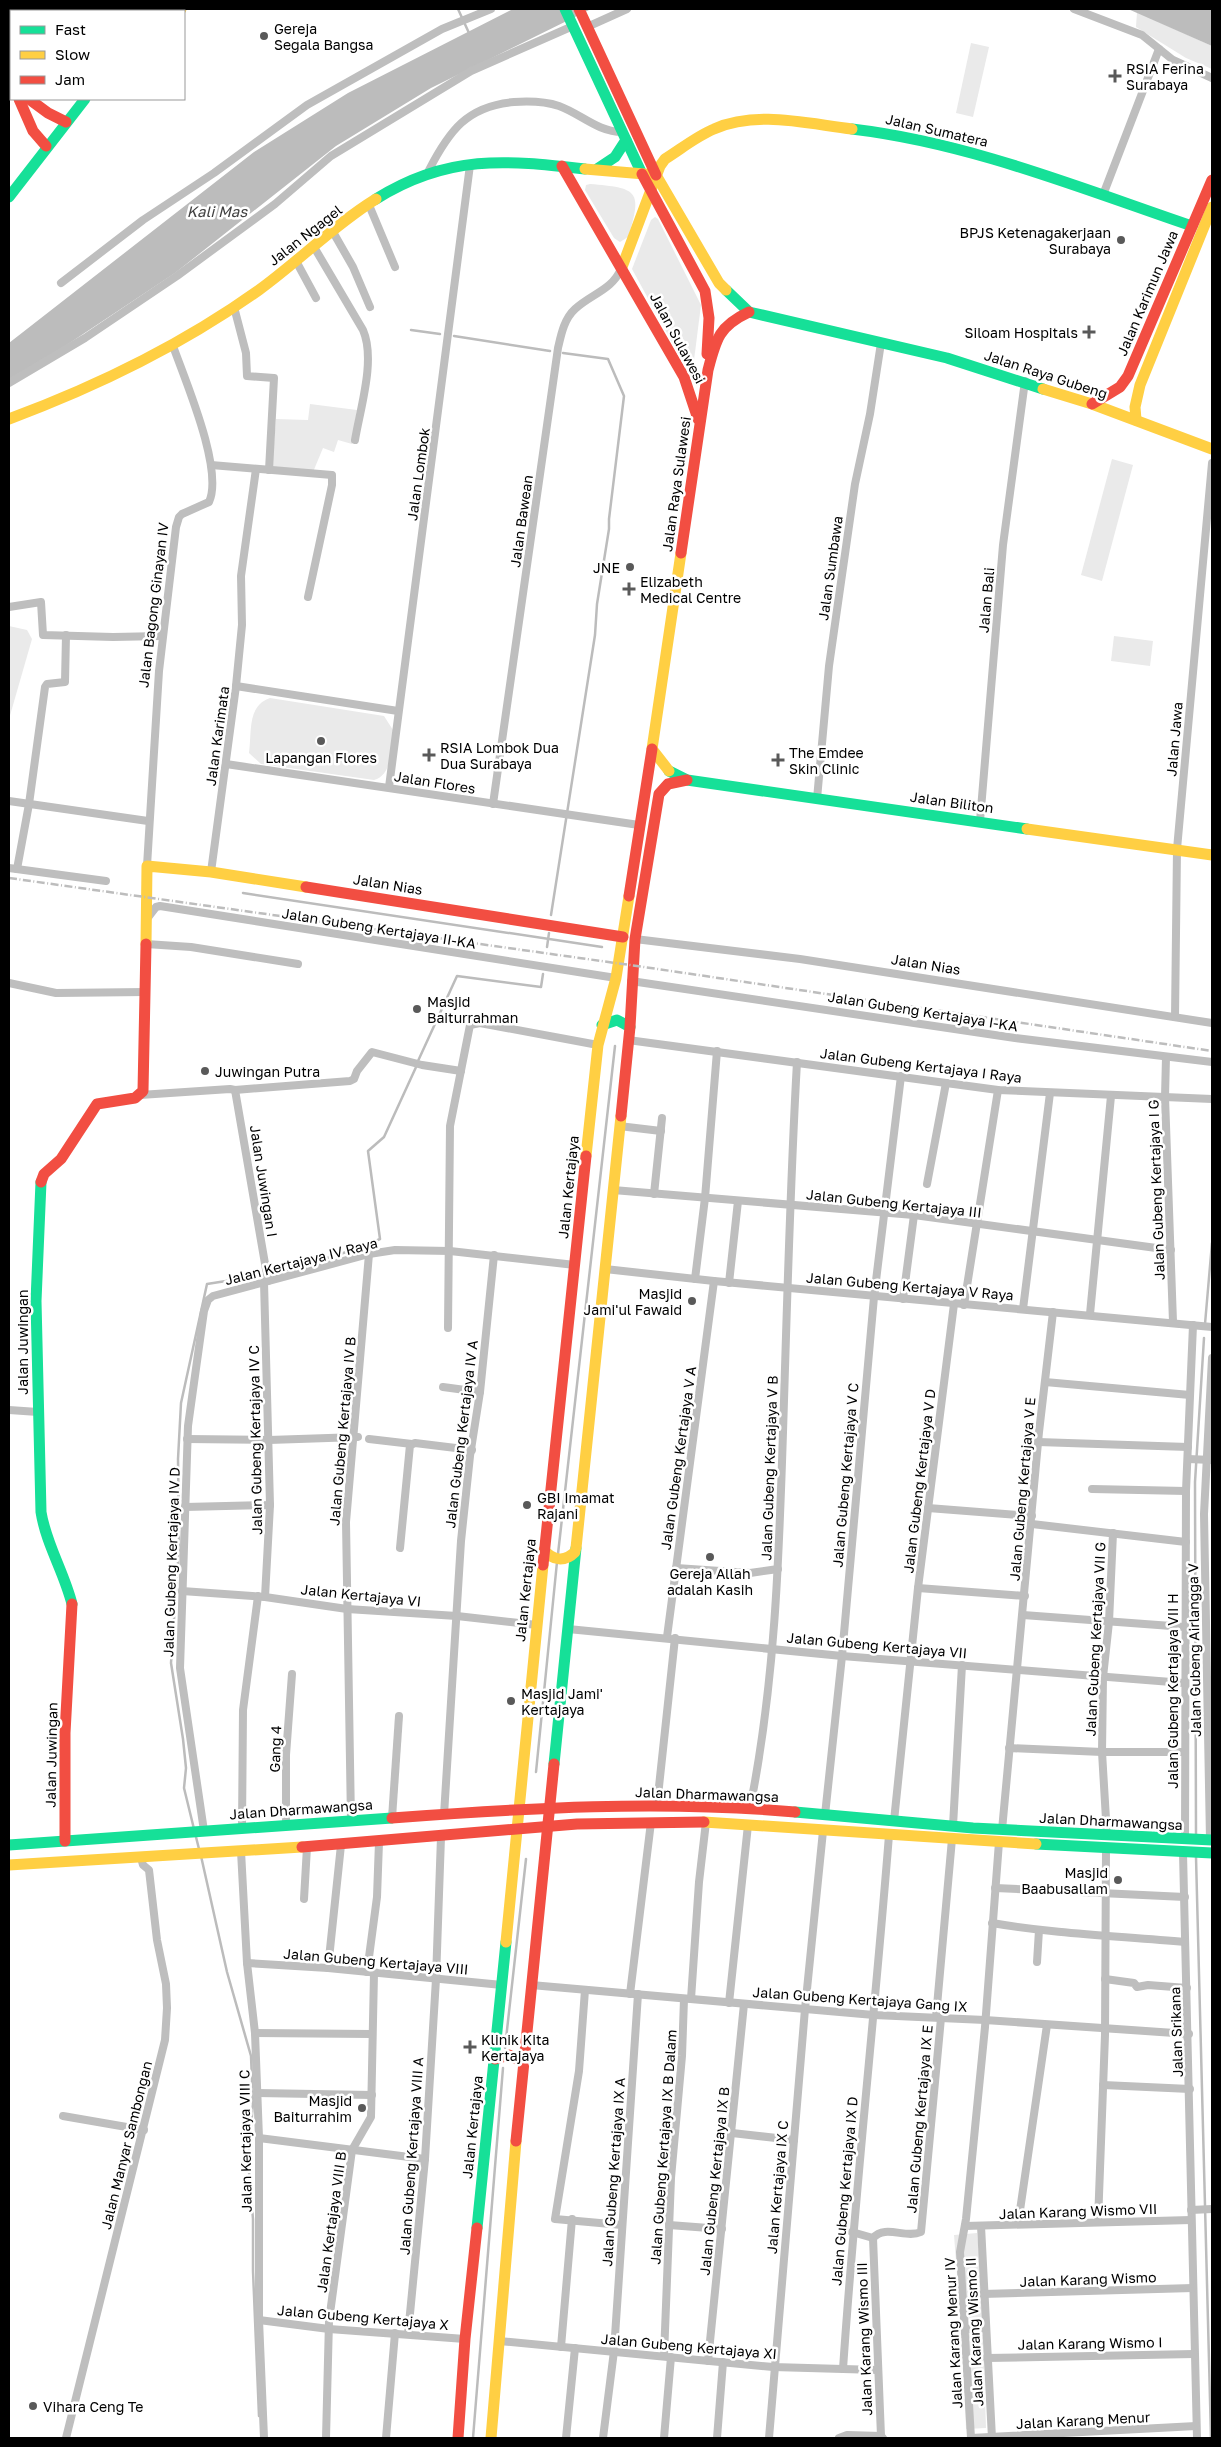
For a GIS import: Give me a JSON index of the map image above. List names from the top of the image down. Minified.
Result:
{"streets":{"main road":["Jalan Sumatera","Jalan Ngagel","Jalan Karimun Jawa","Jalan Sulawesi","Jalan Raya Gubeng","Jalan Raya Sulawesi","Jalan Bagong Ginayan IV","Jalan Biliton","Jalan Nias","Jalan Kertajaya","Jalan Juwingan","Jalan Dharmawangsa"],"street":["Jalan Lombok","Jalan Bawean","Jalan Sumbawa","Jalan Bali","Jalan Karimata","Jalan Jawa","Jalan Flores","Jalan Gubeng Kertajaya II-KA","Jalan Gubeng Kertajaya I-KA","Jalan Gubeng Kertajaya I Raya","Jalan Juwingan I","Jalan Gubeng Kertajaya I G","Jalan Gubeng Kertajaya III","Jalan Kertajaya IV Raya","Jalan Gubeng Kertajaya V Raya","Jalan Gubeng Kertajaya IV B","Jalan Gubeng Kertajaya IV A","Jalan Gubeng Kertajaya IV C","Jalan Gubeng Kertajaya V A","Jalan Gubeng Kertajaya V B","Jalan Gubeng Kertajaya V C","Jalan Gubeng Kertajaya V D","Jalan Gubeng Kertajaya V E","Jalan Gubeng Kertajaya IV D","Jalan Kertajaya VI","Jalan Gubeng Kertajaya VII G","Jalan Gubeng Kertajaya VII","Jalan Gubeng Airlangga V","Jalan Gubeng Kertajaya VII H","Gang 4","Jalan Gubeng Kertajaya VIII","Jalan Gubeng Kertajaya Gang IX","Jalan Srikana","Jalan Gubeng Kertajaya IX E","Jalan Kertajaya VIII C","Jalan Manyar Sambongan","Jalan Gubeng Kertajaya IX B Dalam","Jalan Gubeng Kertajaya VIII A","Jalan Gubeng Kertajaya IX A","Jalan Gubeng Kertajaya IX B","Jalan Kertajaya IX C","Jalan Gubeng Kertajaya IX D","Jalan Karang Wismo VII","Jalan Kertajaya VIII B","Jalan Karang Wismo","Jalan Gubeng Kertajaya X","Jalan Karang Wismo II","Jalan Karang Menur IV","Jalan Karang Wismo III","Jalan Karang Wismo I","Jalan Gubeng Kertajaya XI","Jalan Karang Menur"]},"crossings":[["Jalan Sumatera","Jalan Ngagel"],["Jalan Sumatera","Jalan Karimun Jawa"],["Jalan Ngagel","Jalan Sulawesi"],["Jalan Ngagel","Jalan Lombok"],["Jalan Ngagel","Jalan Bagong Ginayan IV"],["Jalan Karimun Jawa","Jalan Raya Gubeng"],["Jalan Sulawesi","Jalan Raya Sulawesi"],["Jalan Sulawesi","Jalan Bawean"],["Jalan Raya Gubeng","Jalan Raya Sulawesi"],["Jalan Raya Gubeng","Jalan Sumbawa"],["Jalan Raya Gubeng","Jalan Bali"],["Jalan Lombok","Jalan Flores"],["Jalan Raya Sulawesi","Jalan Kertajaya"],["Jalan Bawean","Jalan Flores"],["Jalan Sumbawa","Jalan Biliton"],["Jalan Bali","Jalan Biliton"],["Jalan Bagong Ginayan IV","Jalan Nias"],["Jalan Bagong Ginayan IV","Jalan Gubeng Kertajaya II-KA"],["Jalan Karimata","Jalan Flores"],["Jalan Karimata","Jalan Nias"],["Jalan Jawa","Jalan Biliton"],["Jalan Jawa","Jalan Nias"],["Jalan Flores","Jalan Kertajaya"],["Jalan Biliton","Jalan Kertajaya"],["Jalan Nias","Jalan Kertajaya"],["Jalan Gubeng Kertajaya II-KA","Jalan Kertajaya"],["Jalan Gubeng Kertajaya I-KA","Jalan Kertajaya"],["Jalan Gubeng Kertajaya I-KA","Jalan Gubeng Kertajaya I G"],["Jalan Gubeng Kertajaya I Raya","Jalan Kertajaya"],["Jalan Gubeng Kertajaya I Raya","Jalan Gubeng Kertajaya I G"],["Jalan Gubeng Kertajaya I Raya","Jalan Gubeng Kertajaya V B"],["Jalan Gubeng Kertajaya I Raya","Jalan Gubeng Kertajaya V C"],["Jalan Juwingan I","Jalan Kertajaya IV Raya"],["Jalan Juwingan I","Jalan Gubeng Kertajaya IV C"],["Jalan Kertajaya","Jalan Gubeng Kertajaya III"],["Jalan Kertajaya","Jalan Kertajaya IV Raya"],["Jalan Kertajaya","Jalan Gubeng Kertajaya V Raya"],["Jalan Kertajaya","Jalan Kertajaya VI"],["Jalan Kertajaya","Jalan Gubeng Kertajaya VII"],["Jalan Kertajaya","Jalan Dharmawangsa"],["Jalan Kertajaya","Jalan Gubeng Kertajaya VIII"],["Jalan Kertajaya","Jalan Gubeng Kertajaya Gang IX"],["Jalan Kertajaya","Jalan Gubeng Kertajaya X"],["Jalan Kertajaya","Jalan Gubeng Kertajaya XI"],["Jalan Gubeng Kertajaya I G","Jalan Gubeng Kertajaya III"],["Jalan Gubeng Kertajaya I G","Jalan Gubeng Kertajaya V Raya"],["Jalan Gubeng Kertajaya III","Jalan Gubeng Kertajaya V B"],["Jalan Gubeng Kertajaya III","Jalan Gubeng Kertajaya V C"],["Jalan Kertajaya IV Raya","Jalan Gubeng Kertajaya IV B"],["Jalan Kertajaya IV Raya","Jalan Gubeng Kertajaya IV A"],["Jalan Kertajaya IV Raya","Jalan Gubeng Kertajaya IV C"],["Jalan Kertajaya IV Raya","Jalan Gubeng Kertajaya IV D"],["Jalan Gubeng Kertajaya V Raya","Jalan Gubeng Kertajaya V A"],["Jalan Gubeng Kertajaya V Raya","Jalan Gubeng Kertajaya V B"],["Jalan Gubeng Kertajaya V Raya","Jalan Gubeng Kertajaya V C"],["Jalan Gubeng Kertajaya V Raya","Jalan Gubeng Kertajaya V D"],["Jalan Gubeng Kertajaya V Raya","Jalan Gubeng Kertajaya V E"],["Jalan Gubeng Kertajaya V Raya","Jalan Gubeng Kertajaya VII H"],["Jalan Juwingan","Jalan Dharmawangsa"],["Jalan Gubeng Kertajaya IV B","Jalan Kertajaya VI"],["Jalan Gubeng Kertajaya IV B","Jalan Dharmawangsa"],["Jalan Gubeng Kertajaya IV A","Jalan Kertajaya VI"],["Jalan Gubeng Kertajaya IV A","Jalan Dharmawangsa"],["Jalan Gubeng Kertajaya IV C","Jalan Kertajaya VI"],["Jalan Gubeng Kertajaya IV C","Jalan Dharmawangsa"],["Jalan Gubeng Kertajaya V A","Jalan Gubeng Kertajaya VII"],["Jalan Gubeng Kertajaya V A","Jalan Dharmawangsa"],["Jalan Gubeng Kertajaya V B","Jalan Gubeng Kertajaya VII"],["Jalan Gubeng Kertajaya V B","Jalan Dharmawangsa"],["Jalan Gubeng Kertajaya V C","Jalan Gubeng Kertajaya VII"],["Jalan Gubeng Kertajaya V C","Jalan Dharmawangsa"],["Jalan Gubeng Kertajaya V D","Jalan Gubeng Kertajaya VII"],["Jalan Gubeng Kertajaya V D","Jalan Dharmawangsa"],["Jalan Gubeng Kertajaya V E","Jalan Gubeng Kertajaya VII"],["Jalan Gubeng Kertajaya V E","Jalan Dharmawangsa"],["Jalan Gubeng Kertajaya IV D","Jalan Kertajaya VI"],["Jalan Gubeng Kertajaya IV D","Jalan Dharmawangsa"],["Jalan Gubeng Kertajaya VII G","Jalan Gubeng Kertajaya VII"],["Jalan Gubeng Kertajaya VII G","Jalan Dharmawangsa"],["Jalan Gubeng Kertajaya VII","Jalan Gubeng Kertajaya VII H"],["Jalan Gubeng Airlangga V","Jalan Dharmawangsa"],["Jalan Gubeng Kertajaya VII H","Jalan Dharmawangsa"],["Gang 4","Jalan Dharmawangsa"],["Jalan Dharmawangsa","Jalan Srikana"],["Jalan Dharmawangsa","Jalan Kertajaya VIII C"],["Jalan Dharmawangsa","Jalan Gubeng Kertajaya IX B Dalam"],["Jalan Dharmawangsa","Jalan Gubeng Kertajaya VIII A"],["Jalan Dharmawangsa","Jalan Gubeng Kertajaya IX A"],["Jalan Dharmawangsa","Jalan Kertajaya IX C"],["Jalan Dharmawangsa","Jalan Gubeng Kertajaya IX D"],["Jalan Dharmawangsa","Jalan Kertajaya VIII B"],["Jalan Dharmawangsa","Jalan Karang Menur IV"],["Jalan Gubeng Kertajaya VIII","Jalan Kertajaya VIII C"],["Jalan Gubeng Kertajaya VIII","Jalan Gubeng Kertajaya VIII A"],["Jalan Gubeng Kertajaya VIII","Jalan Kertajaya VIII B"],["Jalan Gubeng Kertajaya Gang IX","Jalan Srikana"],["Jalan Gubeng Kertajaya Gang IX","Jalan Gubeng Kertajaya IX E"],["Jalan Gubeng Kertajaya Gang IX","Jalan Gubeng Kertajaya IX B Dalam"],["Jalan Gubeng Kertajaya Gang IX","Jalan Gubeng Kertajaya IX A"],["Jalan Gubeng Kertajaya Gang IX","Jalan Gubeng Kertajaya IX B"],["Jalan Gubeng Kertajaya Gang IX","Jalan Kertajaya IX C"],["Jalan Gubeng Kertajaya Gang IX","Jalan Gubeng Kertajaya IX D"],["Jalan Gubeng Kertajaya Gang IX","Jalan Karang Menur IV"],["Jalan Srikana","Jalan Karang Wismo VII"],["Jalan Srikana","Jalan Karang Wismo"],["Jalan Srikana","Jalan Karang Wismo I"],["Jalan Srikana","Jalan Karang Menur"],["Jalan Gubeng Kertajaya IX E","Jalan Karang Wismo III"],["Jalan Kertajaya VIII C","Jalan Gubeng Kertajaya X"],["Jalan Gubeng Kertajaya IX B Dalam","Jalan Gubeng Kertajaya XI"],["Jalan Gubeng Kertajaya VIII A","Jalan Gubeng Kertajaya X"],["Jalan Gubeng Kertajaya IX A","Jalan Gubeng Kertajaya XI"],["Jalan Gubeng Kertajaya IX B","Jalan Gubeng Kertajaya XI"],["Jalan Kertajaya IX C","Jalan Gubeng Kertajaya XI"],["Jalan Gubeng Kertajaya IX D","Jalan Gubeng Kertajaya XI"],["Jalan Karang Wismo VII","Jalan Karang Wismo II"],["Jalan Karang Wismo VII","Jalan Karang Menur IV"],["Jalan Kertajaya VIII B","Jalan Gubeng Kertajaya X"],["Jalan Karang Wismo","Jalan Karang Wismo II"],["Jalan Karang Wismo II","Jalan Karang Wismo I"],["Jalan Karang Wismo II","Jalan Karang Menur"],["Jalan Karang Menur IV","Jalan Karang Menur"],["Jalan Karang Wismo III","Jalan Gubeng Kertajaya XI"]],"water":["Kali Mas"],"places":{"other":["Gereja Segala Bangsa","BPJS Ketenagakerjaan Surabaya","JNE","Lapangan Flores","Masjid Baiturrahman","Juwingan Putra","Masjid Jami'ul Fawaid","GBI Imamat Rajani","Gereja Allah adalah Kasih","Masjid Jami' Kertajaya","Masjid Baabusallam","Masjid Baiturrahim","Vihara Ceng Te"],"health":["RSIA Ferina Surabaya","Siloam Hospitals","Elizabeth Medical Centre","RSIA Lombok Dua Dua Surabaya","The Emdee Skin Clinic","Klinik Kita Kertajaya"]},"legend":["Fast","Slow","Jam"]}
